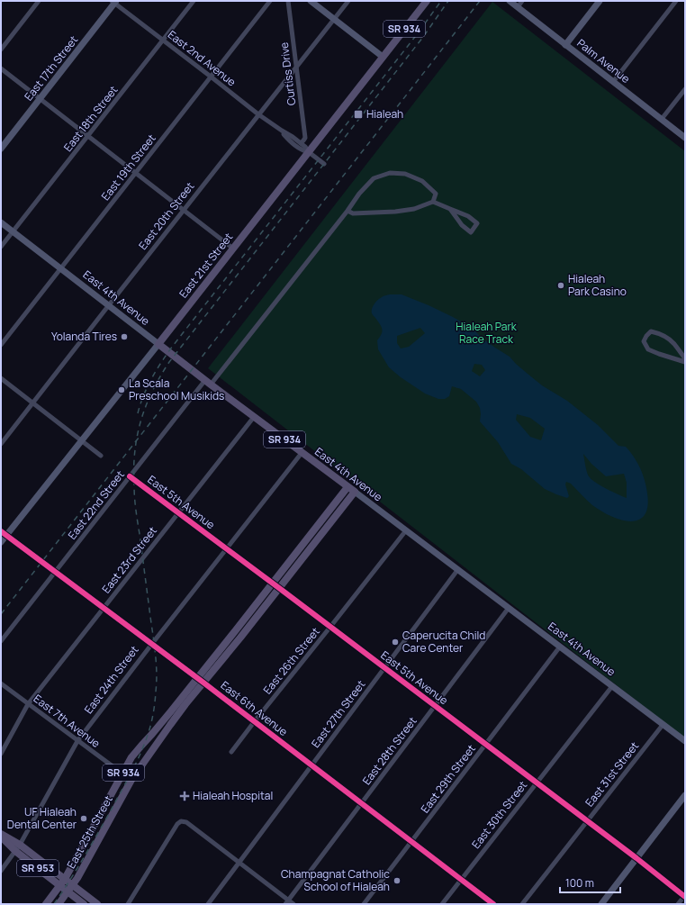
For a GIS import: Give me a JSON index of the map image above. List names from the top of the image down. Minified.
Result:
{"streets":{"main road":["SR 934","Palm Avenue","East 17th Street","East 21st Street","East 4th Avenue","East 6th Avenue","East 25th Street","SR 953"],"street":["East 2nd Avenue","Curtiss Drive","East 18th Street","East 19th Street","East 20th Street","East 5th Avenue","East 22nd Street","East 23rd Street","East 26th Street","East 24th Street","East 27th Street","East 7th Avenue","East 28th Street","East 31st Street","East 29th Street","East 30th Street"]},"crossings":[["SR 934","East 4th Avenue"],["SR 934","East 5th Avenue"],["SR 934","East 6th Avenue"],["SR 934","East 7th Avenue"],["SR 934","East 25th Street"],["SR 934","SR 953"],["East 2nd Avenue","East 17th Street"],["East 2nd Avenue","Curtiss Drive"],["East 2nd Avenue","East 18th Street"],["East 2nd Avenue","East 19th Street"],["East 2nd Avenue","East 20th Street"],["East 2nd Avenue","East 21st Street"],["Curtiss Drive","East 20th Street"],["East 18th Street","East 4th Avenue"],["East 19th Street","East 4th Avenue"],["East 20th Street","East 4th Avenue"],["East 21st Street","East 4th Avenue"],["East 21st Street","East 6th Avenue"],["East 4th Avenue","East 22nd Street"],["East 4th Avenue","East 23rd Street"],["East 4th Avenue","East 26th Street"],["East 4th Avenue","East 24th Street"],["East 4th Avenue","East 27th Street"],["East 4th Avenue","East 28th Street"],["East 4th Avenue","East 31st Street"],["East 4th Avenue","East 29th Street"],["East 4th Avenue","East 30th Street"],["East 5th Avenue","East 22nd Street"],["East 5th Avenue","East 23rd Street"],["East 5th Avenue","East 26th Street"],["East 5th Avenue","East 24th Street"],["East 5th Avenue","East 27th Street"],["East 5th Avenue","East 28th Street"],["East 5th Avenue","East 31st Street"],["East 5th Avenue","East 29th Street"],["East 5th Avenue","East 30th Street"],["East 22nd Street","East 6th Avenue"],["East 23rd Street","East 6th Avenue"],["East 23rd Street","East 7th Avenue"],["East 26th Street","East 6th Avenue"],["East 24th Street","East 6th Avenue"],["East 24th Street","East 7th Avenue"],["East 24th Street","SR 953"],["East 6th Avenue","East 27th Street"],["East 6th Avenue","East 28th Street"],["East 6th Avenue","East 29th Street"],["East 6th Avenue","East 30th Street"],["East 6th Avenue","East 25th Street"],["East 25th Street","SR 953"]],"parks":["Hialeah Park Race Track"],"places":{"transit":["Hialeah"],"other":["Hialeah Park Casino","Yolanda Tires","La Scala Preschool Musikids","Caperucita Child Care Center","UF Hialeah Dental Center","Champagnat Catholic School of Hialeah"],"health":["Hialeah Hospital"]},"scale_bar":"100 m"}
